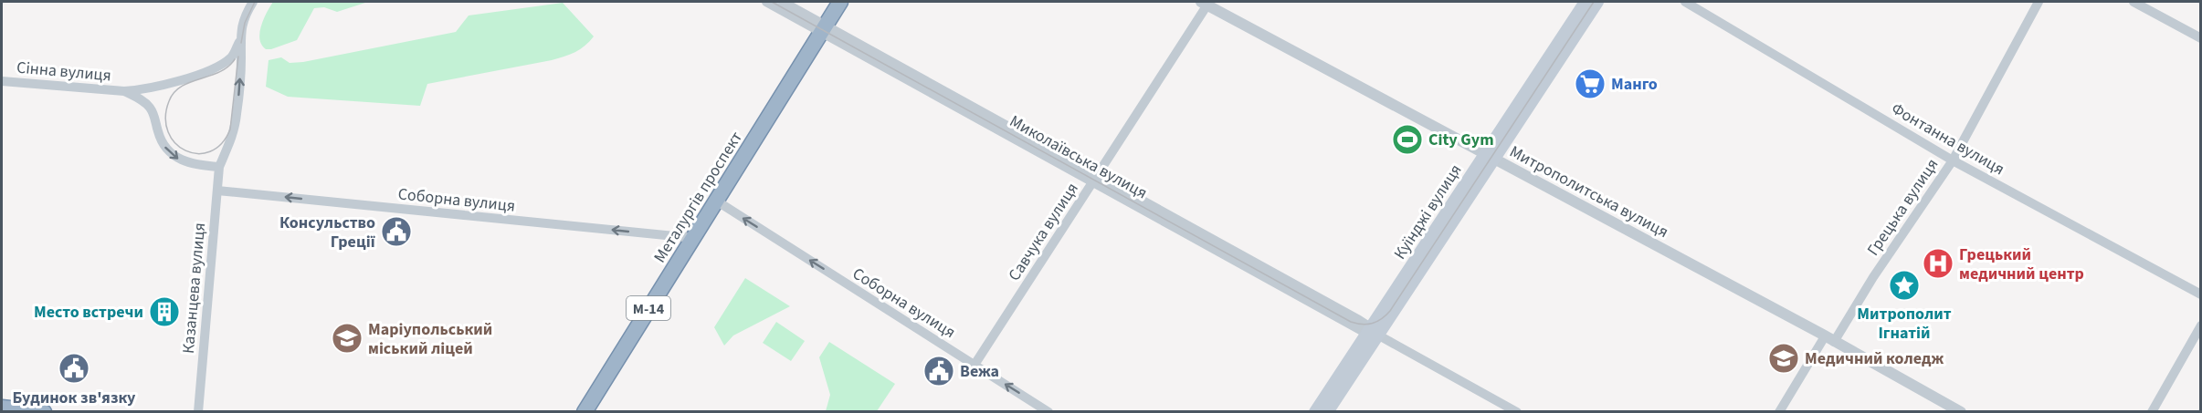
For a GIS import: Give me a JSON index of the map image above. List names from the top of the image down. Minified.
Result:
{"streets":{"highway":["Металургів проспект","М-14"],"main road":["Куїнджі вулиця"],"street":["Сінна вулиця","Фонтанна вулиця","Миколаївська вулиця","Митрополитська вулиця","Соборна вулиця","Грецька вулиця","Савчука вулиця","Казанцева вулиця"]},"crossings":[["Фонтанна вулиця","Грецька вулиця"],["Миколаївська вулиця","Металургів проспект"],["Миколаївська вулиця","Куїнджі вулиця"],["Миколаївська вулиця","Савчука вулиця"],["Митрополитська вулиця","Грецька вулиця"],["Митрополитська вулиця","Куїнджі вулиця"],["Митрополитська вулиця","Савчука вулиця"],["Металургів проспект","Соборна вулиця"],["Соборна вулиця","Савчука вулиця"],["Соборна вулиця","Казанцева вулиця"]],"one_way":["Соборна вулиця"],"places":{"supermarket":["Манго"],"sports":["City Gym"],"public building":["Консульство Греції","Будинок зв'язку","Вежа"],"hospital":["Грецький медичний центр"],"place":["Митрополит Ігнатій"],"building":["Место встречи"],"school or university":["Маріупольський міський ліцей","Медичний коледж"]}}
